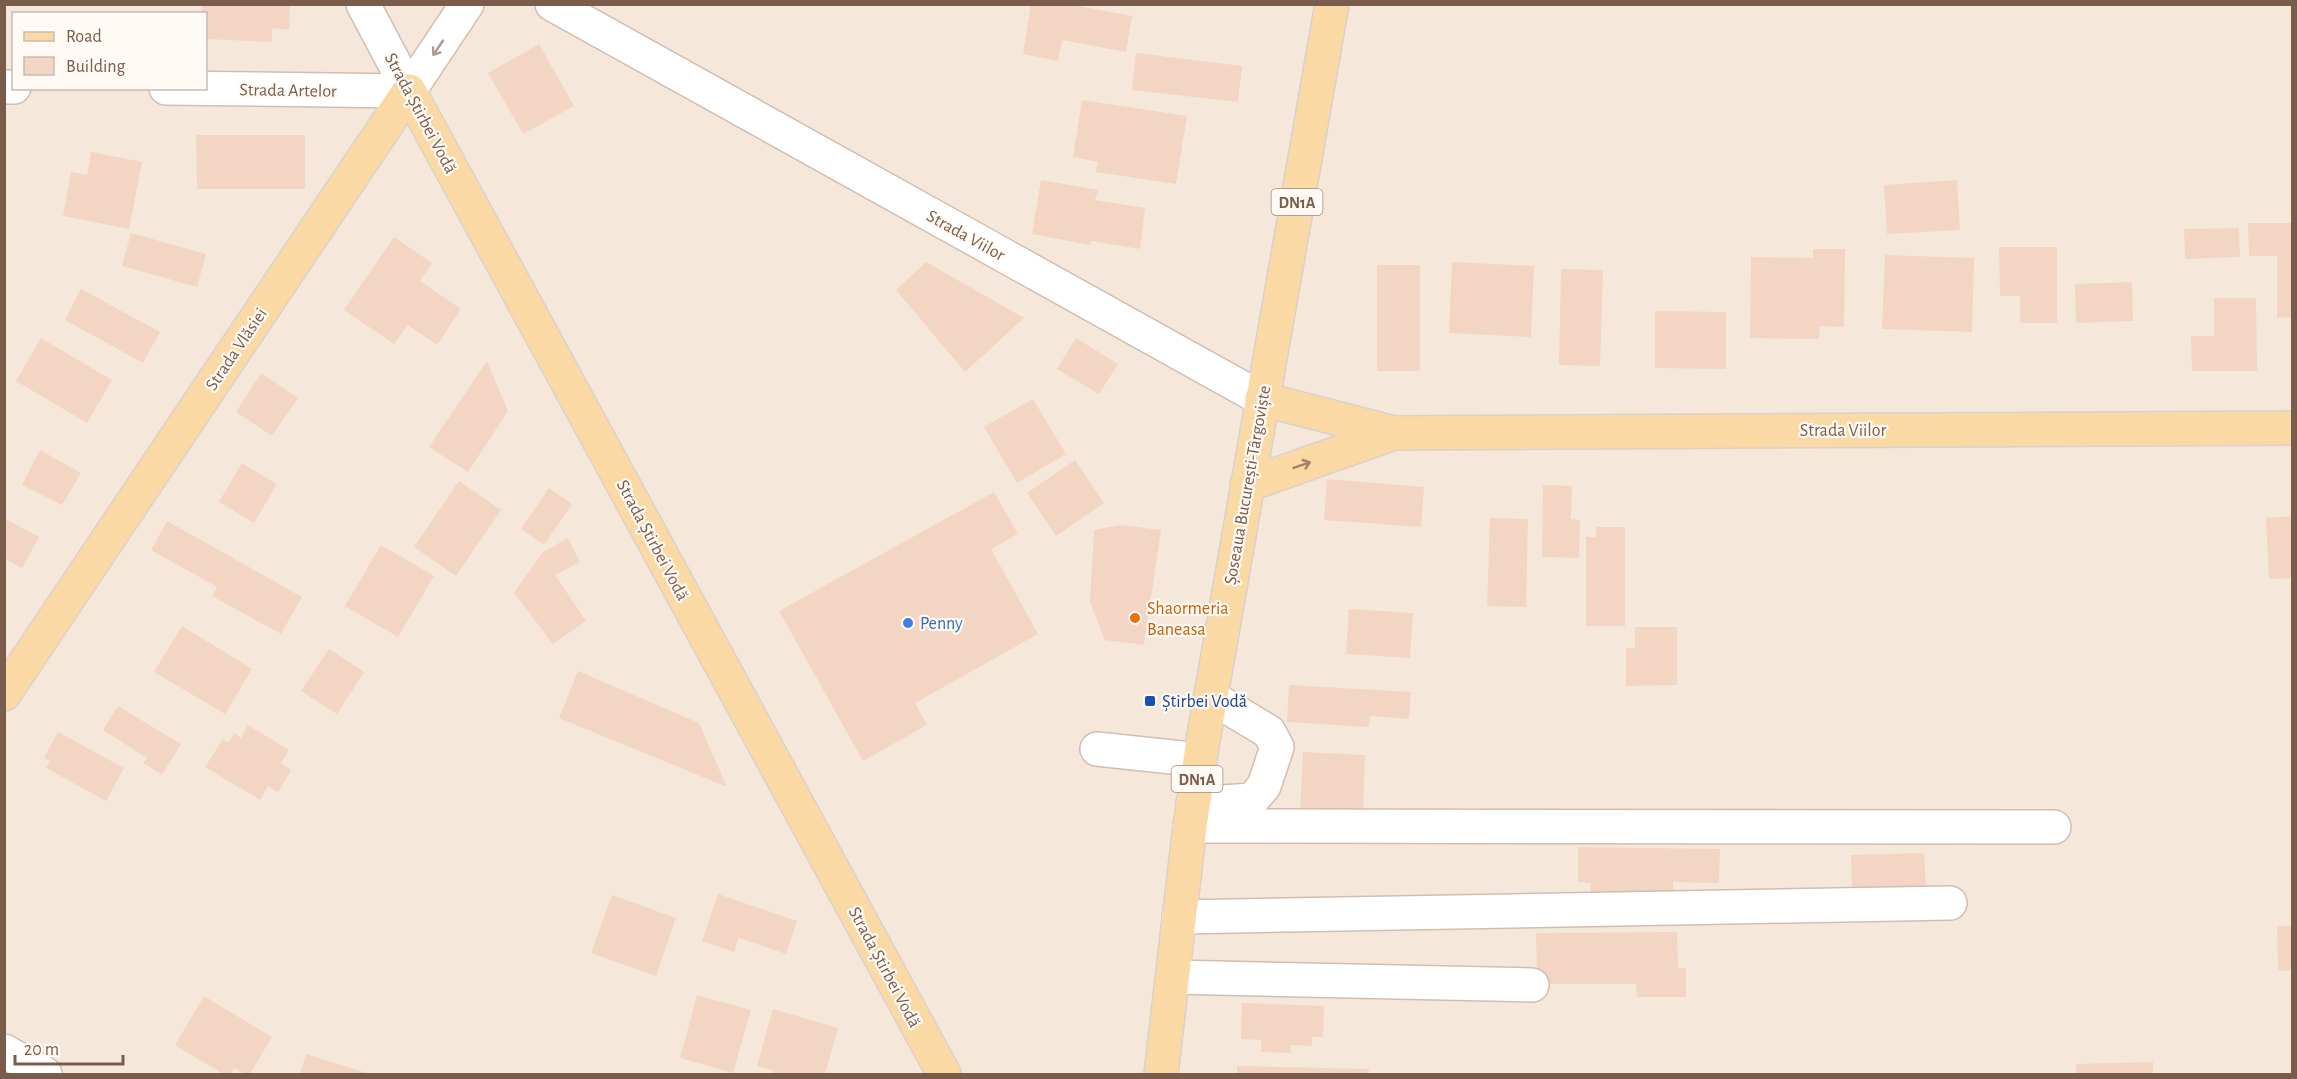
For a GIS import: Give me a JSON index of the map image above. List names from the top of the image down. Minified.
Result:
{"streets":{"main road":["Strada Știrbei Vodă","DN1A","Strada Viilor","Strada Vlăsiei","Șoseaua București-Târgoviște"],"street":["Strada Artelor"]},"crossings":[["Strada Artelor","Strada Știrbei Vodă"],["Strada Artelor","Strada Vlăsiei"],["Strada Știrbei Vodă","Strada Vlăsiei"],["Strada Viilor","Șoseaua București-Târgoviște"]],"places":{"other":["Shaormeria Baneasa","Penny"],"transit":["Știrbei Vodă"]},"legend":["Road","Building"],"scale_bar":"20 m"}
